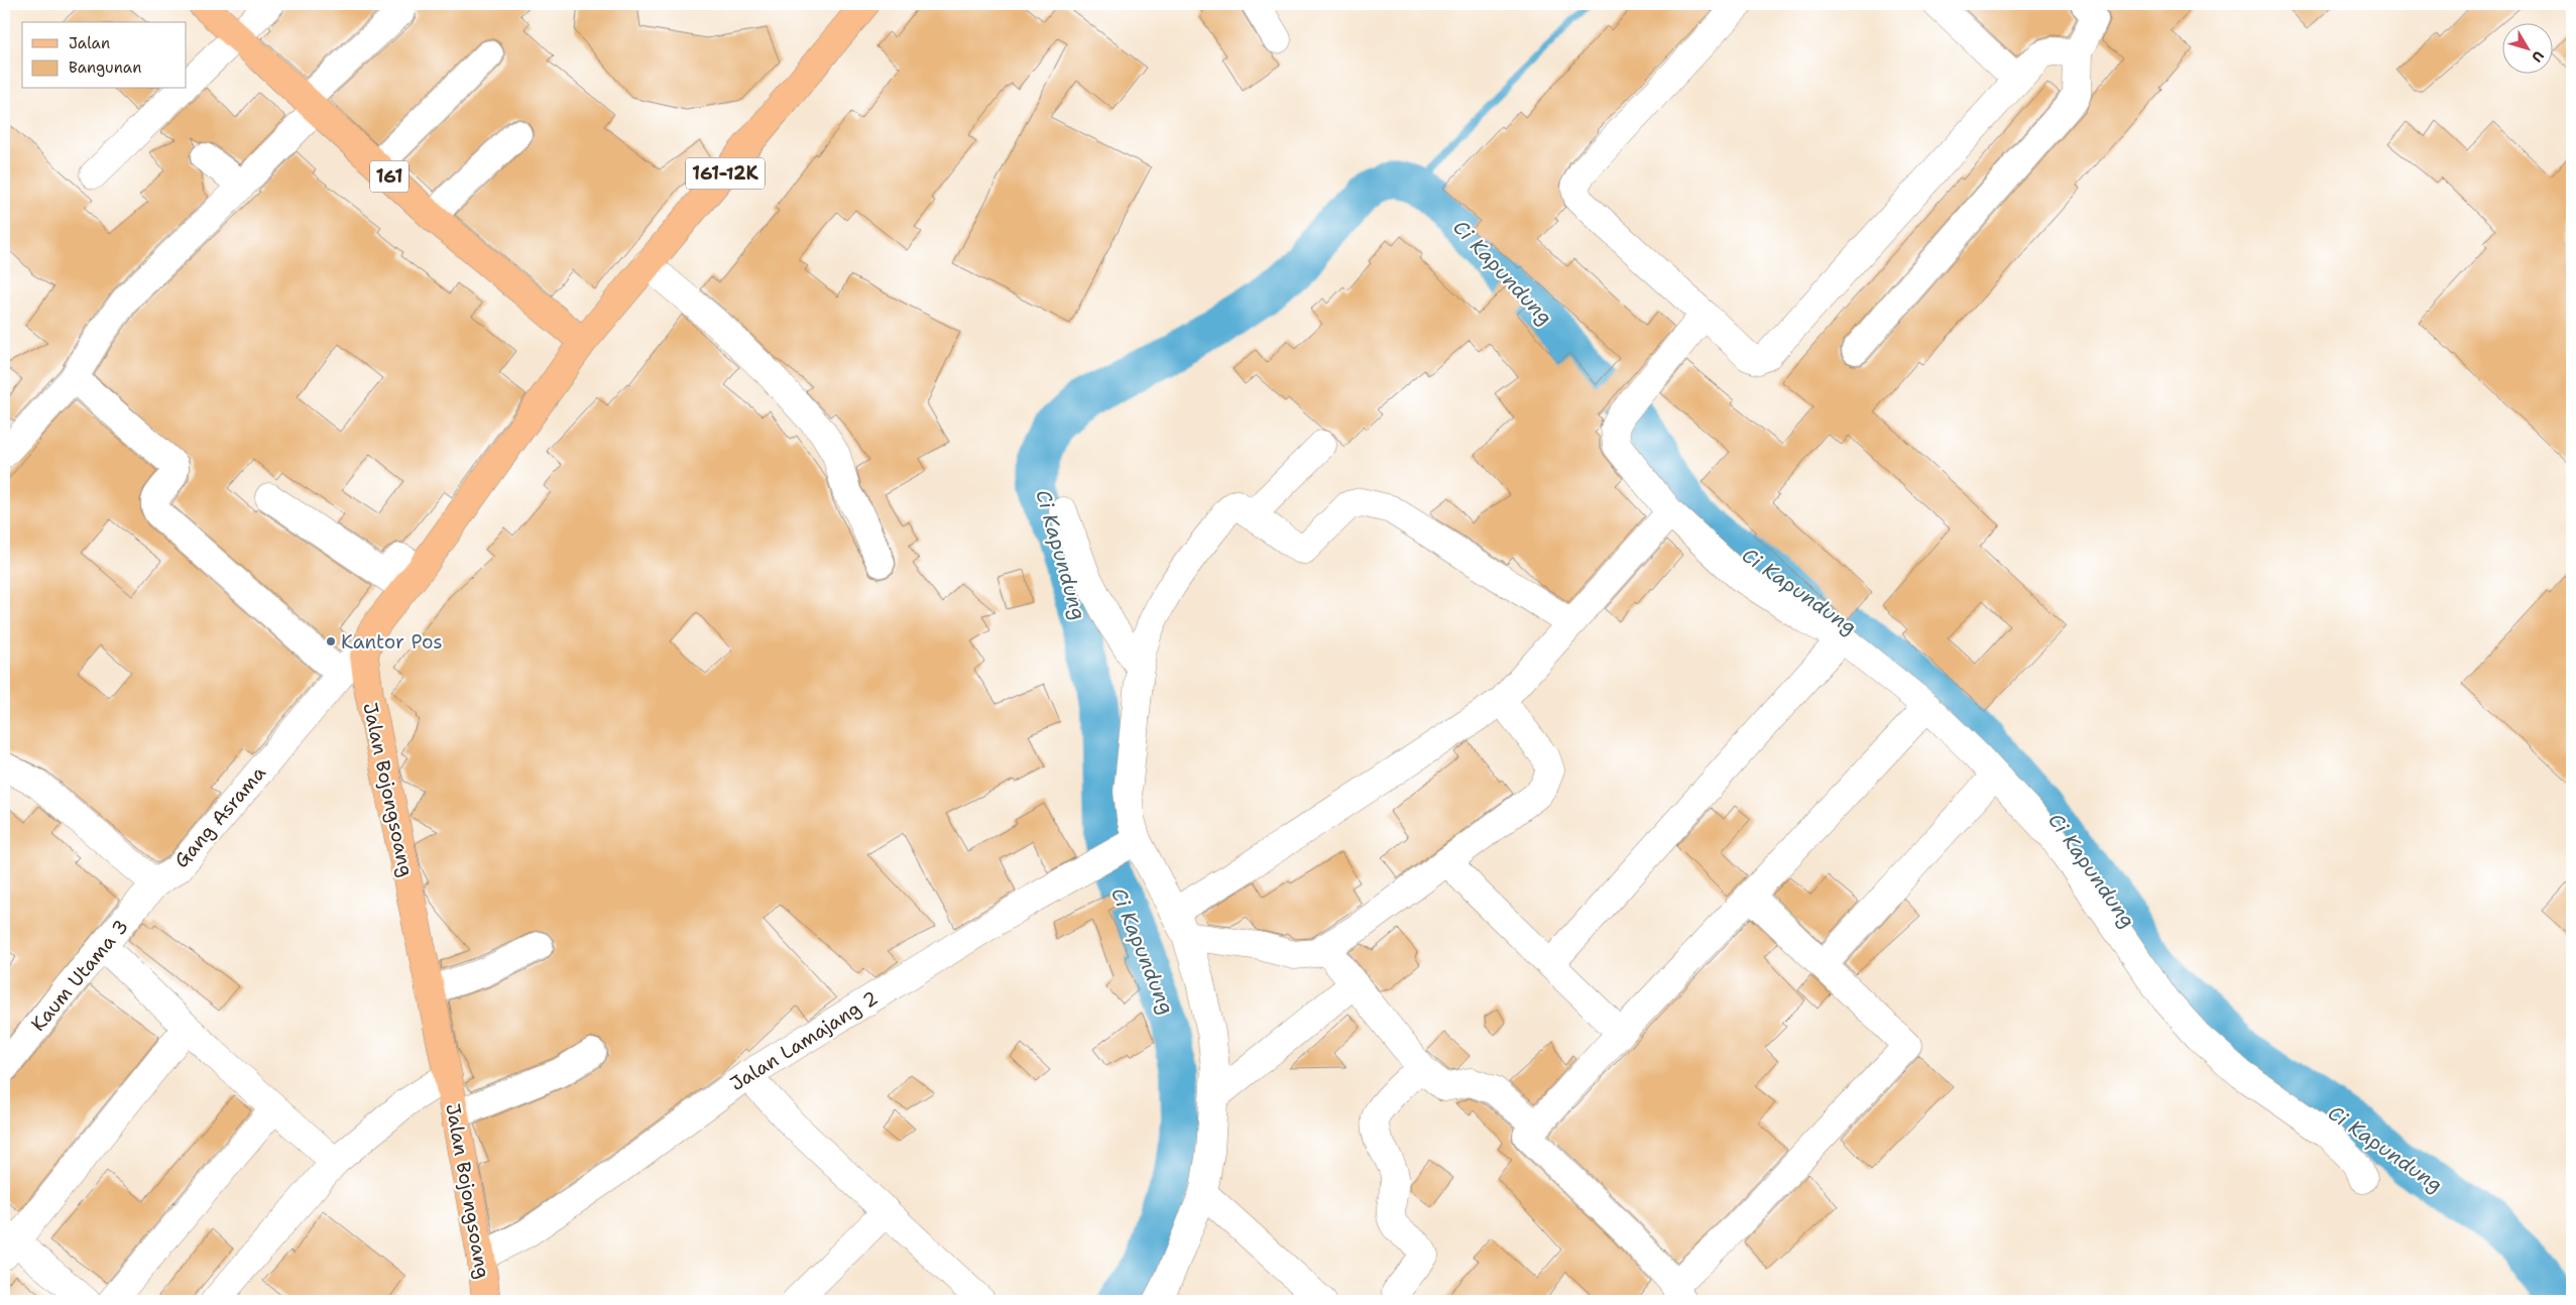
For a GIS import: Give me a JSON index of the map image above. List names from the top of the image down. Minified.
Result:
{"streets":{"main road":["161-12K","161","Jalan Bojongsoang"],"street":["Gang Asrama","Kaum Utama 3","Jalan Lamajang 2"]},"crossings":[["161-12K","161"],["161-12K","Jalan Bojongsoang"],["161","Jalan Bojongsoang"],["Jalan Bojongsoang","Gang Asrama"],["Jalan Bojongsoang","Jalan Lamajang 2"],["Gang Asrama","Kaum Utama 3"]],"water":["Ci Kapundung"],"places":["Kantor Pos"],"legend":["Jalan","Bangunan"],"north":"bottom right"}
